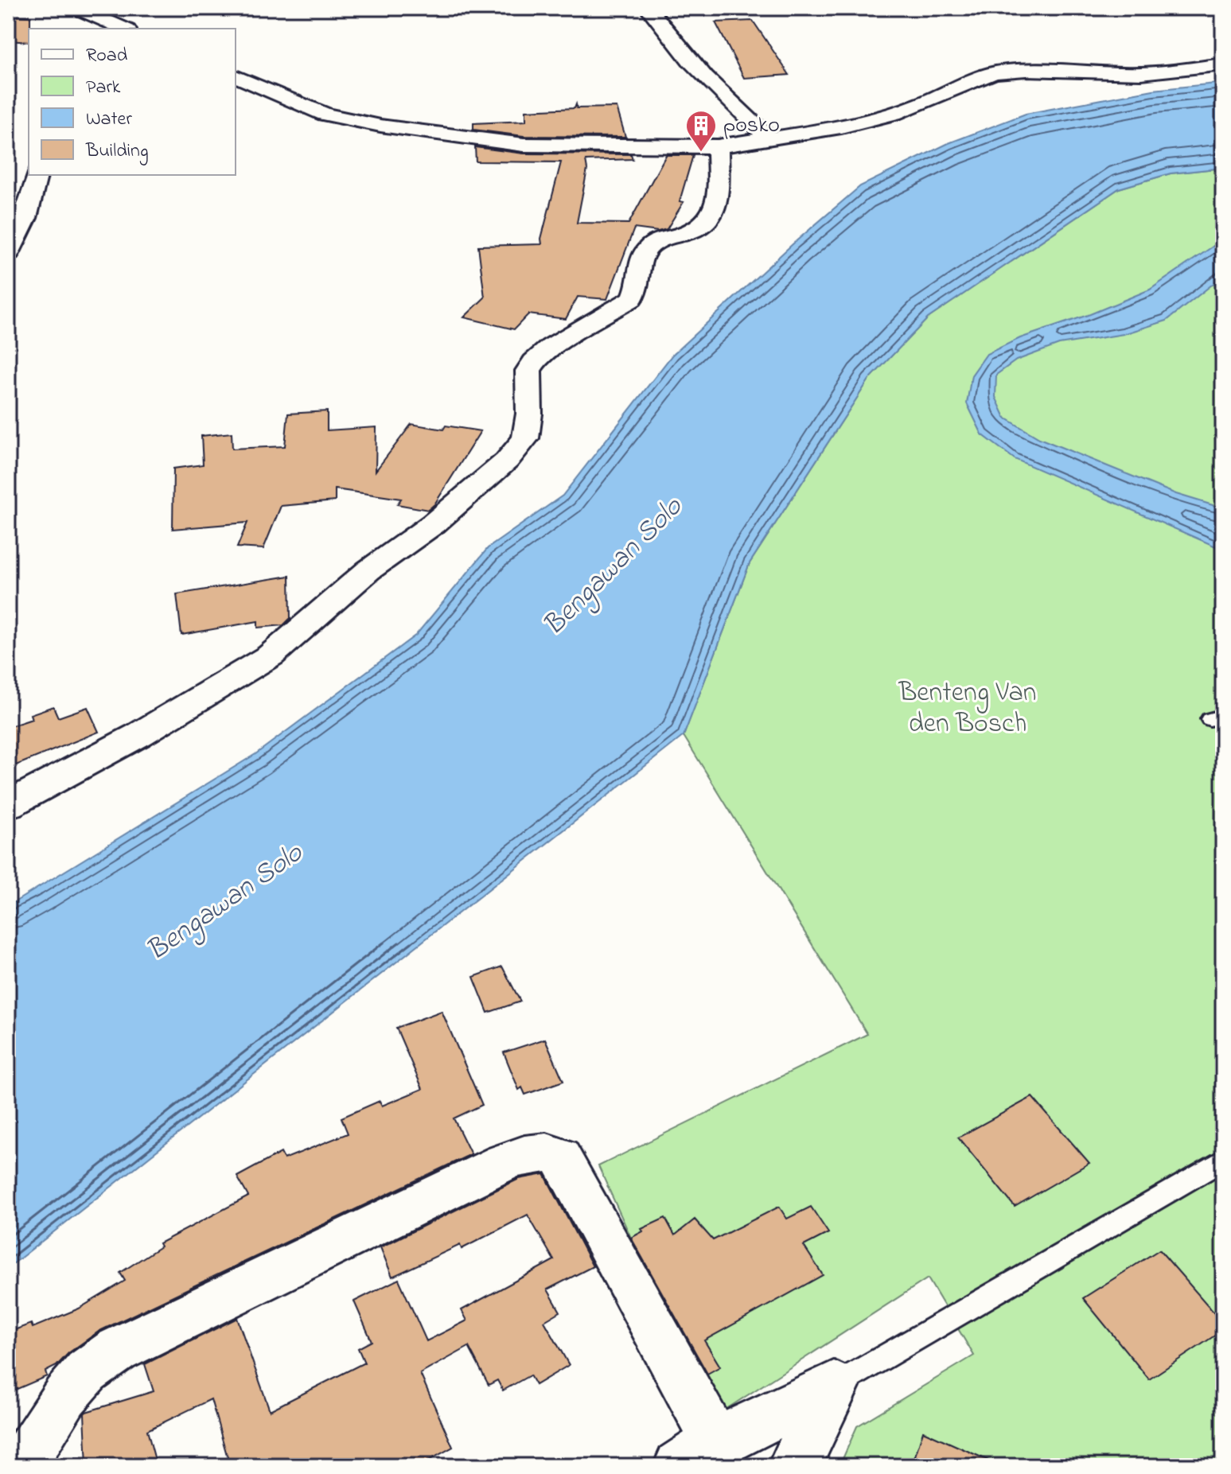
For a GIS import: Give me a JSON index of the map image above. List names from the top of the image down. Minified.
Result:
{"water":["Bengawan Solo"],"parks":["Benteng Van den Bosch"],"places":{"building":["posko"]},"legend":["Road","Park","Water","Building"]}
